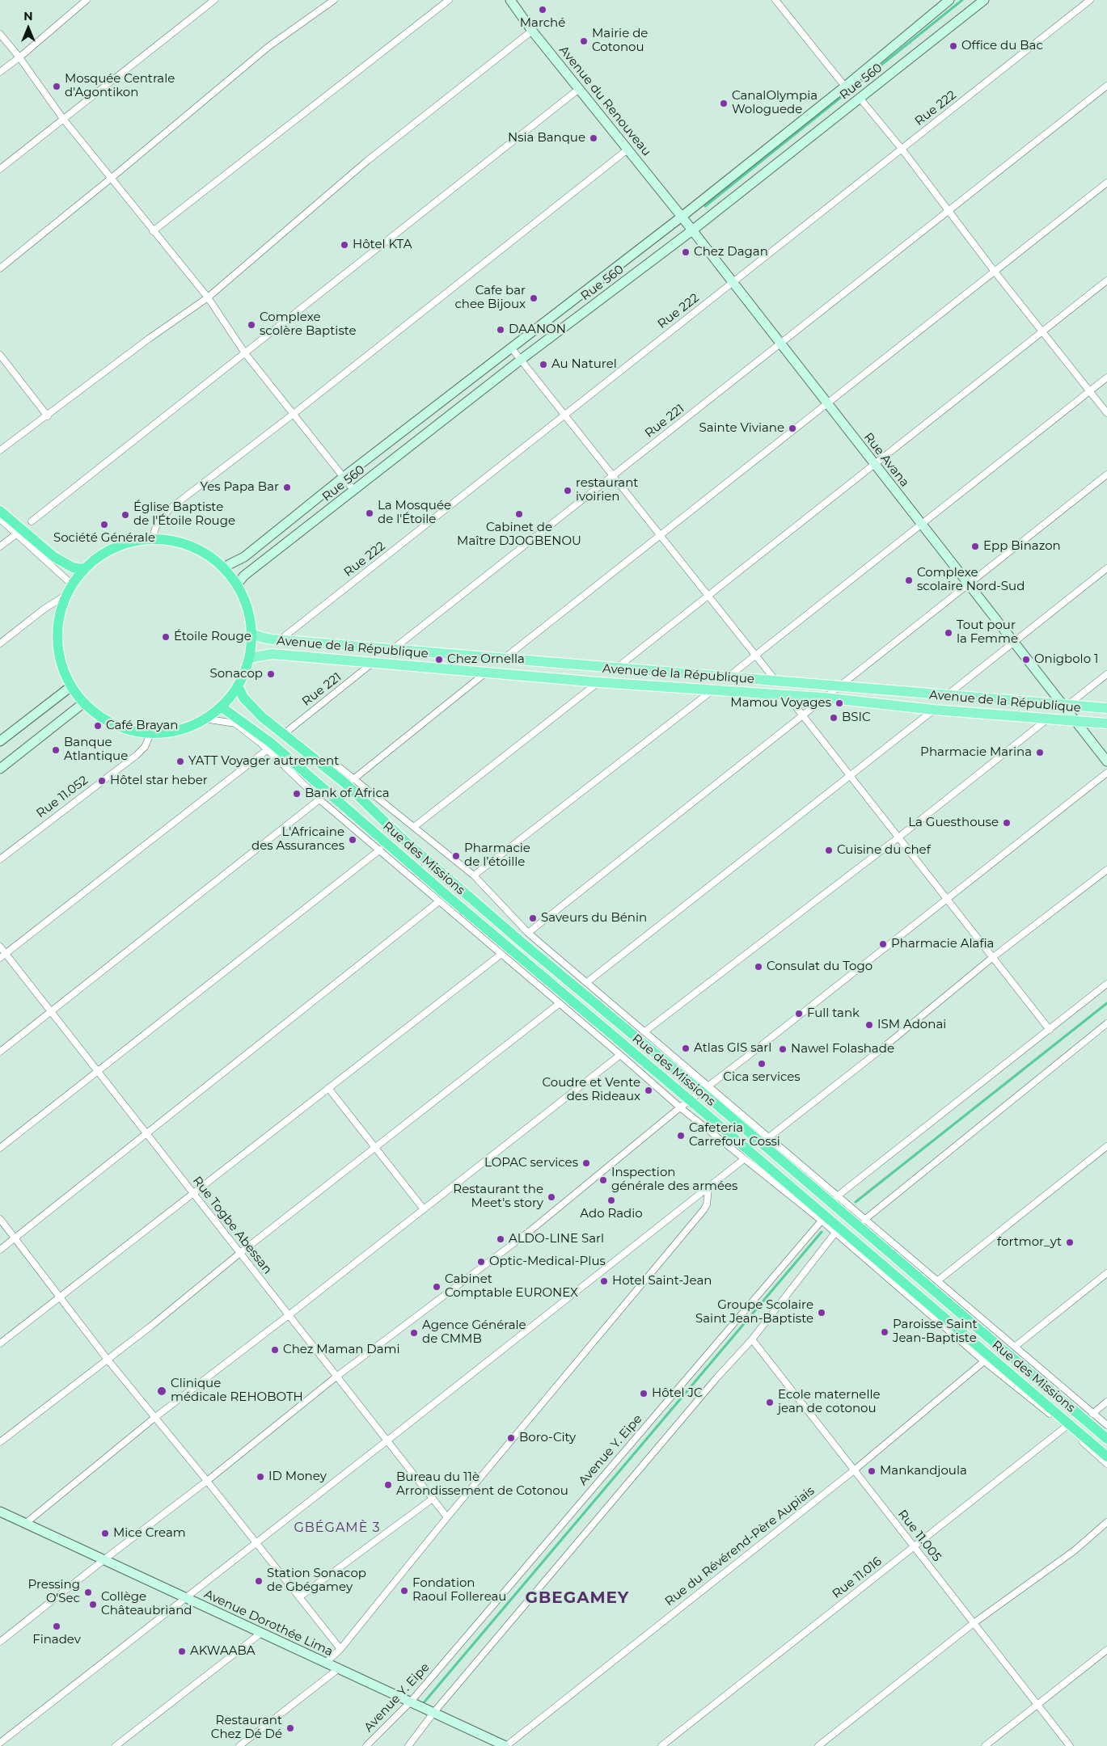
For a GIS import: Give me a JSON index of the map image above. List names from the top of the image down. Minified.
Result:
{"streets":{"highway":["Rue des Missions"],"main road":["Rue 560","Avenue du Renouveau","Rue Avana","Avenue de la République","Avenue Dorothée Lima"],"street":["Rue 222","Rue 221","Rue 11.052","Rue Togbe Abessan","Avenue Y. Eipe","Rue 11.005","Rue du Révérend-Père Aupiais","Rue 11.016"]},"crossings":[["Rue 560","Avenue du Renouveau"],["Rue 560","Rue Avana"],["Avenue du Renouveau","Rue Avana"],["Rue 222","Rue Avana"],["Rue 222","Avenue de la République"],["Rue 221","Rue Avana"],["Rue 221","Avenue de la République"],["Rue 221","Rue des Missions"],["Rue Avana","Avenue de la République"],["Avenue Y. Eipe","Avenue Dorothée Lima"],["Rue 11.005","Rue du Révérend-Père Aupiais"],["Rue 11.005","Rue 11.016"],["Rue du Révérend-Père Aupiais","Avenue Dorothée Lima"]],"districts":["GBÉGAMÈ 3","GBEGAMEY"],"places":["Marché","Mairie de Cotonou","Office du Bac","Mosquée Centrale d'Agontikon","CanalOlympia Wologuede","Nsia Banque","Hôtel KTA","Chez Dagan","Cafe bar chee Bijoux","Complexe scolère Baptiste","DAANON","Au Naturel","Sainte Viviane","Yes Papa Bar","restaurant ivoirien","La Mosquée de l'Étoile","Cabinet de Maître DJOGBENOU","Église Baptiste de l'Étoile Rouge","Société Générale","Epp Binazon","Complexe scolaire Nord-Sud","Tout pour la Femme","Étoile Rouge","Chez Ornella","Onigbolo 1","Sonacop","Mamou Voyages","BSIC","Café Brayan","Banque Atlantique","Pharmacie Marina","YATT Voyager autrement","Hôtel star heber","Bank of Africa","La Guesthouse","L'Africaine des Assurances","Cuisine du chef","Pharmacie de l’étoille","Saveurs du Bénin","Pharmacie Alafia","Consulat du Togo","Full tank","ISM Adonai","Atlas GIS sarl","Nawel Folashade","Cica services","Coudre et Vente des Rideaux","Cafeteria Carrefour Cossi","LOPAC services","Inspection générale des armées","Restaurant the Meet's story","Ado Radio","ALDO-LINE Sarl","fortmor_yt","Optic-Medical-Plus","Hotel Saint-Jean","Cabinet Comptable EURONEX","Groupe Scolaire Saint Jean-Baptiste","Paroisse Saint Jean-Baptiste","Agence Générale de CMMB","Chez Maman Dami","Clinique médicale REHOBOTH","Hôtel JC","Ecole maternelle jean de cotonou","Boro-City","Mankandjoula","ID Money","Bureau du 11è Arrondissement de Cotonou","Mice Cream","Station Sonacop de Gbégamey","Fondation Raoul Follereau","Pressing O'Sec","Collège Châteaubriand","Finadev","AKWAABA","Restaurant Chez Dé Dé"],"north":"top"}
